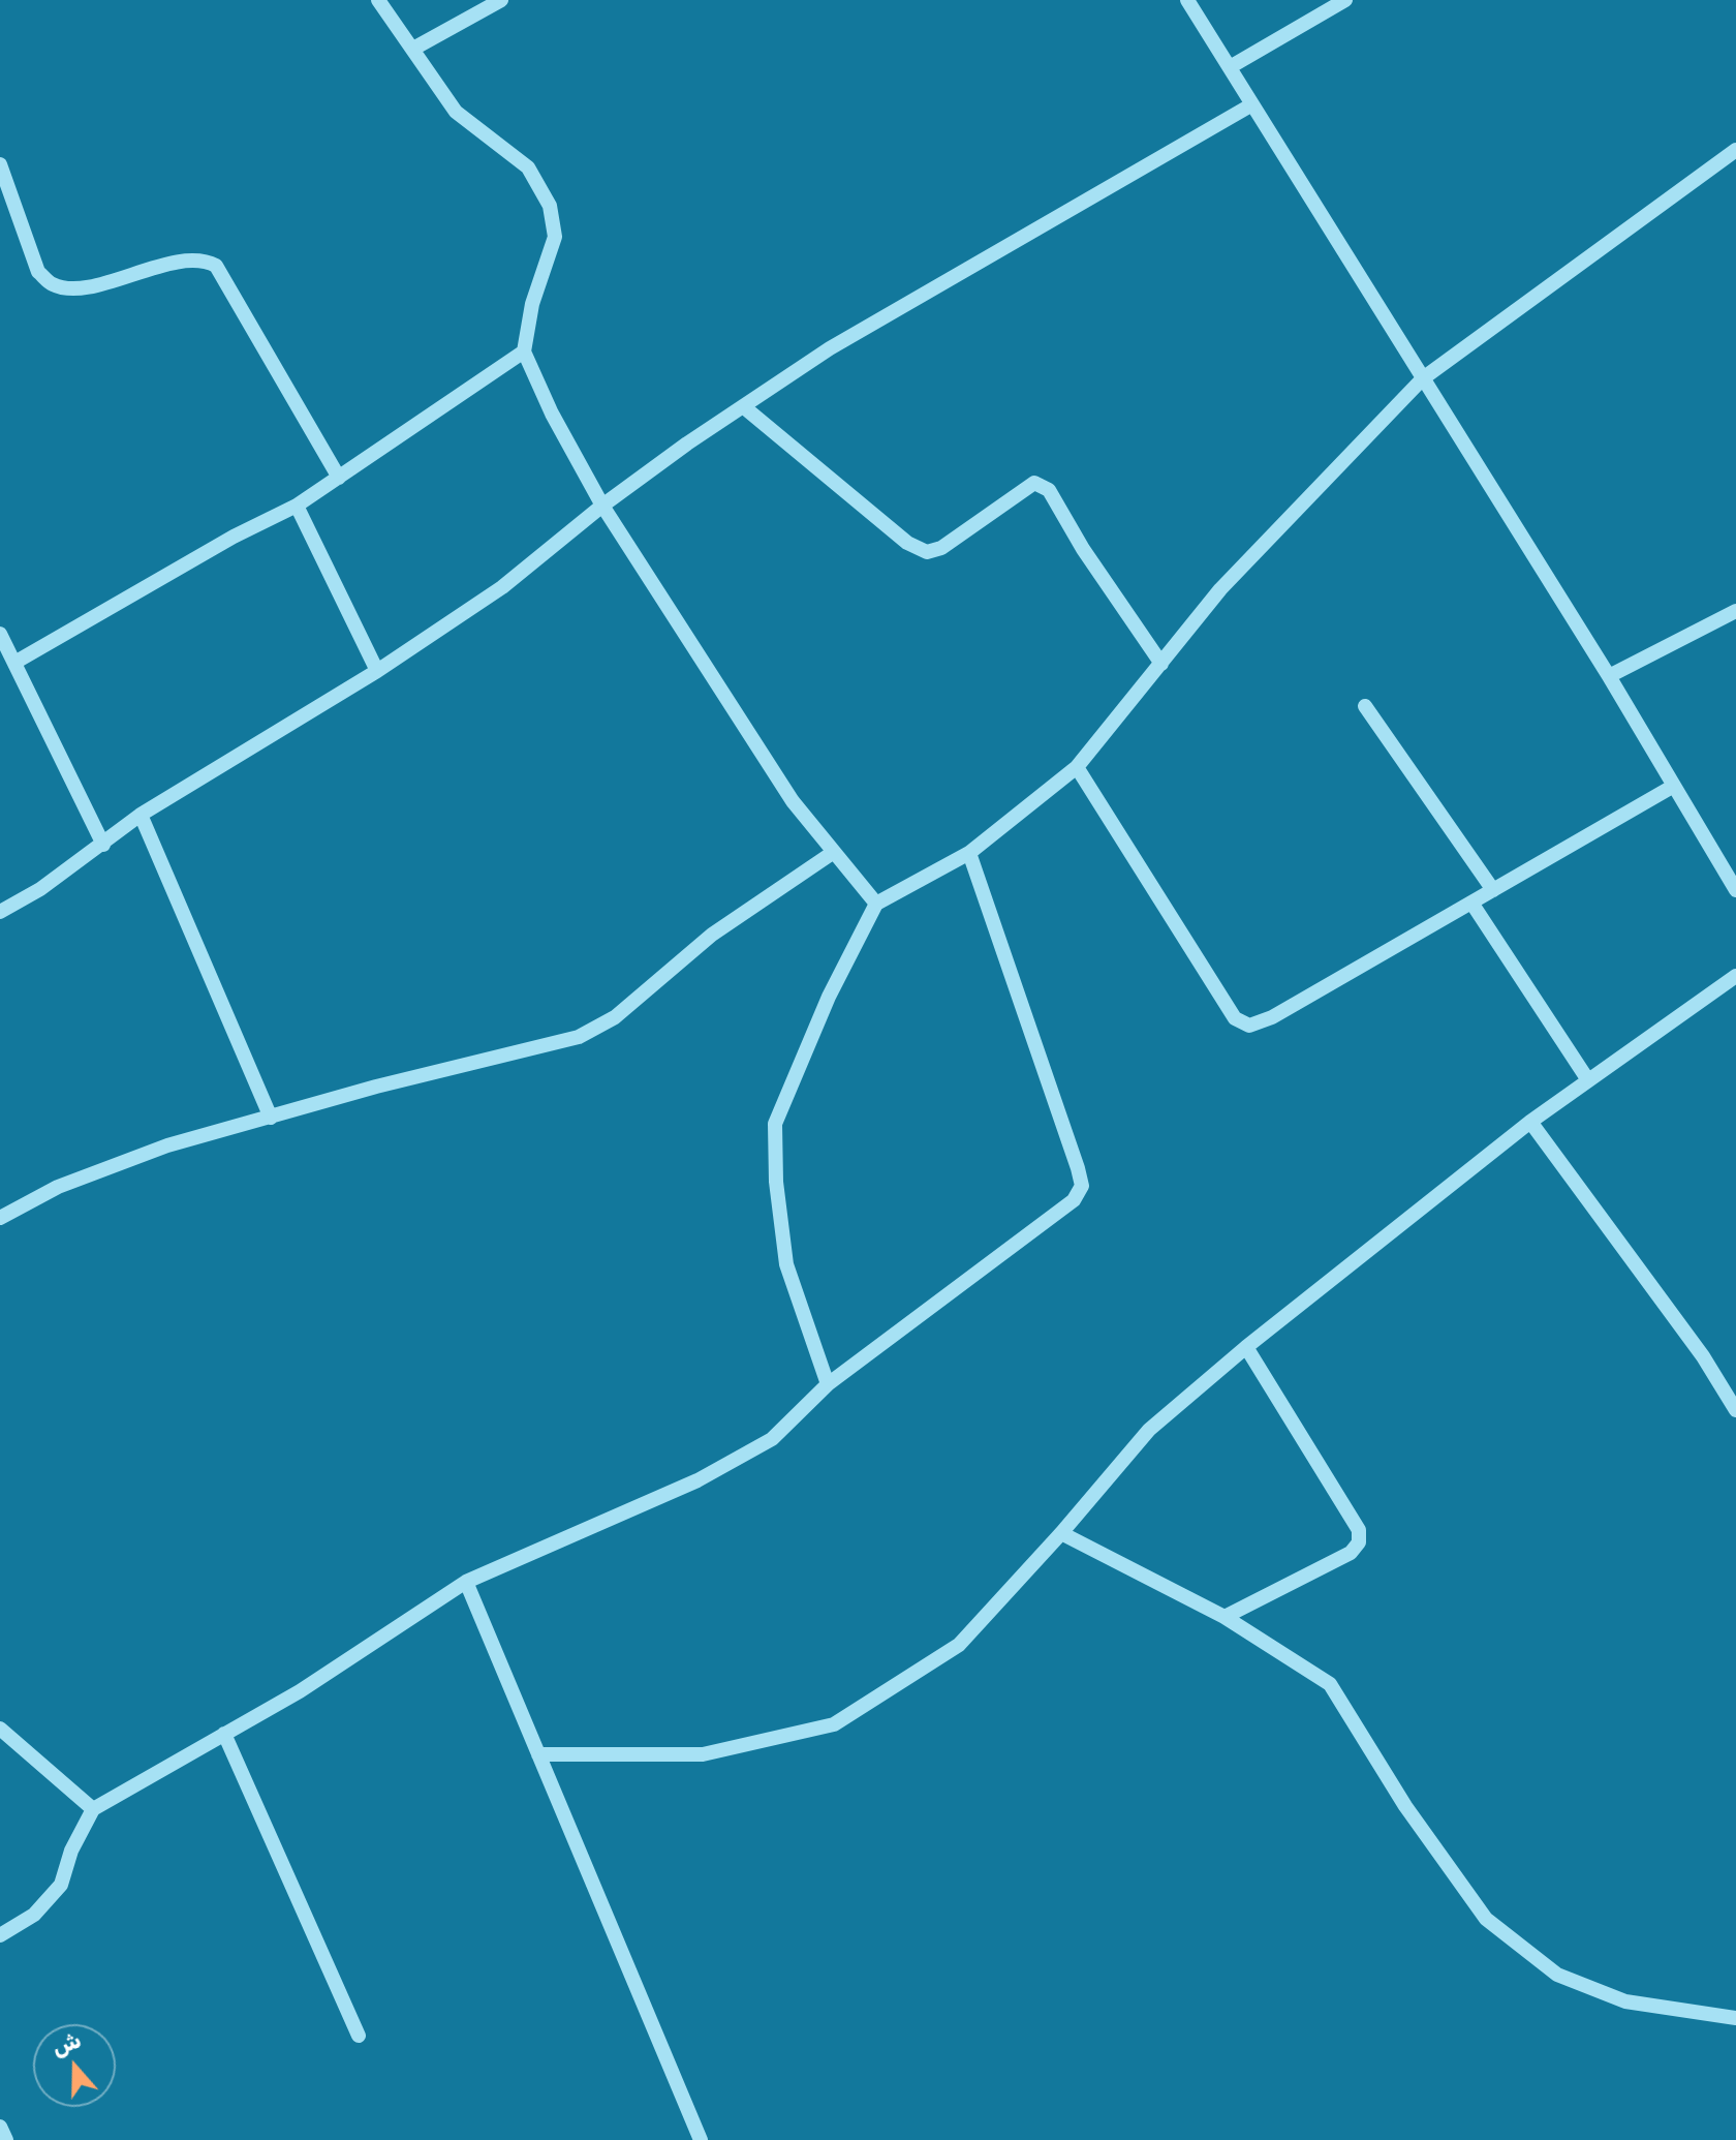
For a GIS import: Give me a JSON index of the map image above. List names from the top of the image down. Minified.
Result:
{"north":"top"}
